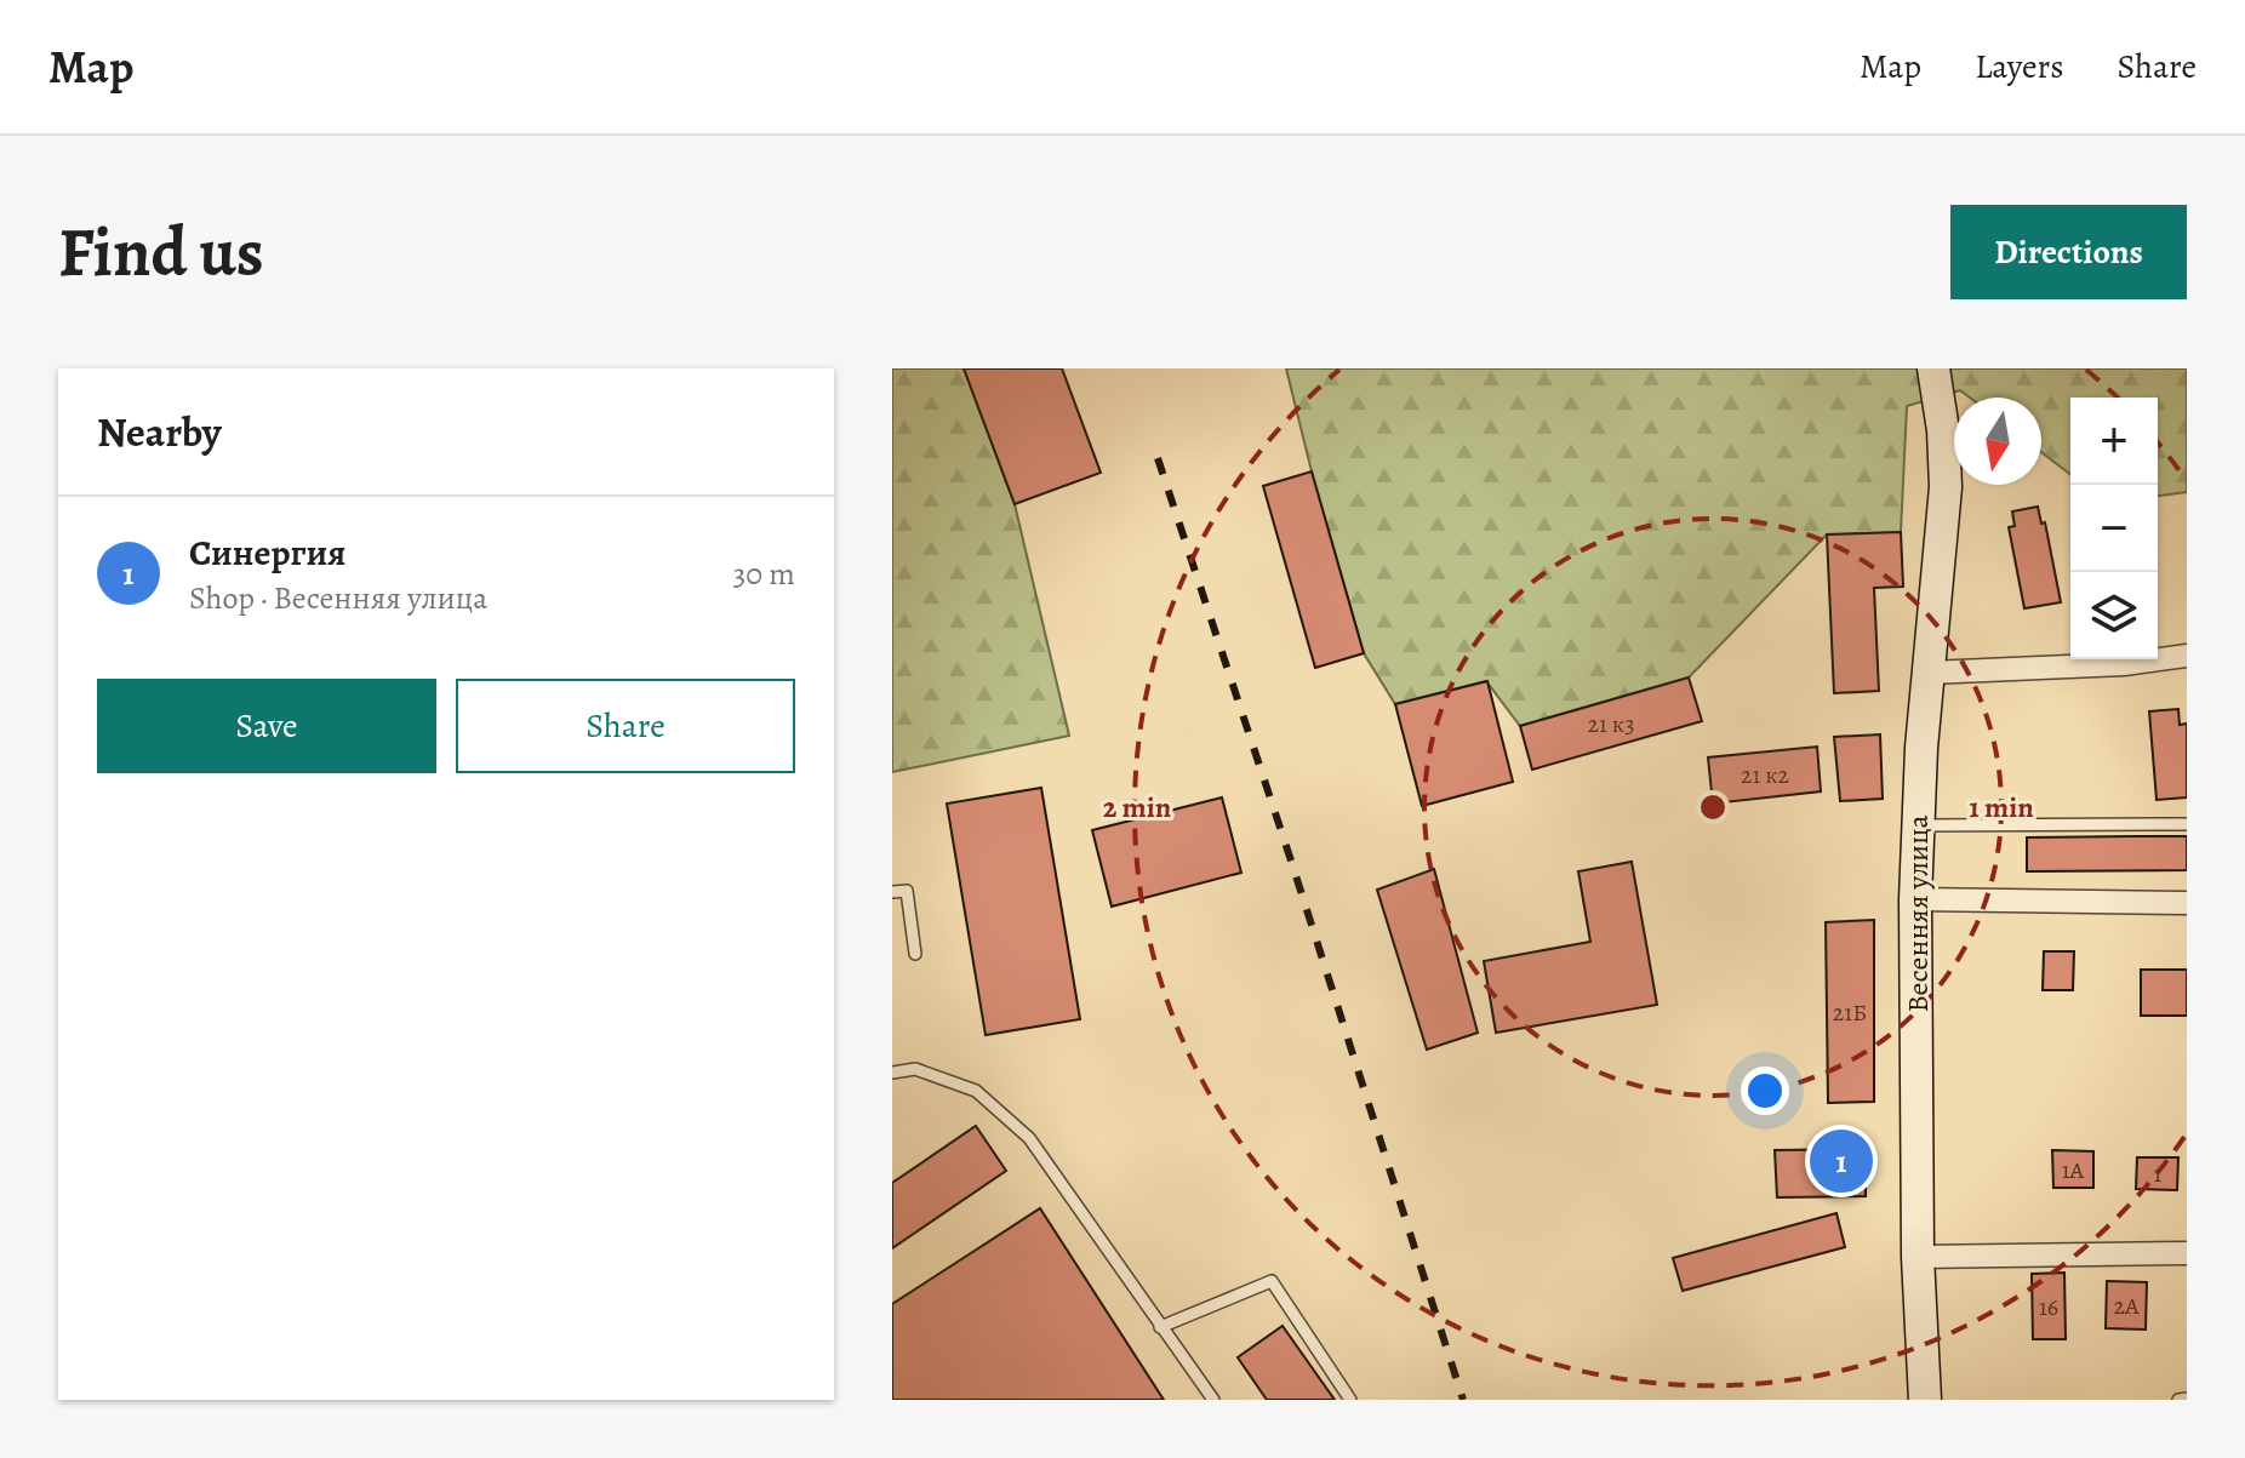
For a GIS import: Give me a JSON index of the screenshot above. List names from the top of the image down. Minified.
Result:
{"streets":{"main road":["Весенняя улица"]},"house_numbers":["21 к3","21 к2","21Б","1А","1","2А","16"],"north":"bottom","page":{"header":"Map","nav":["Map","Layers","Share"],"buttons":["Directions",["Save","Share"]],"title":"Find us","heading":"Nearby","map_buttons":["+","−"],"list":[{"mark":"1","name":"Синергия","note":"Shop · Весенняя улица","value":"30 m"}],"pins":"1"},"rings":["1 min","2 min"]}
